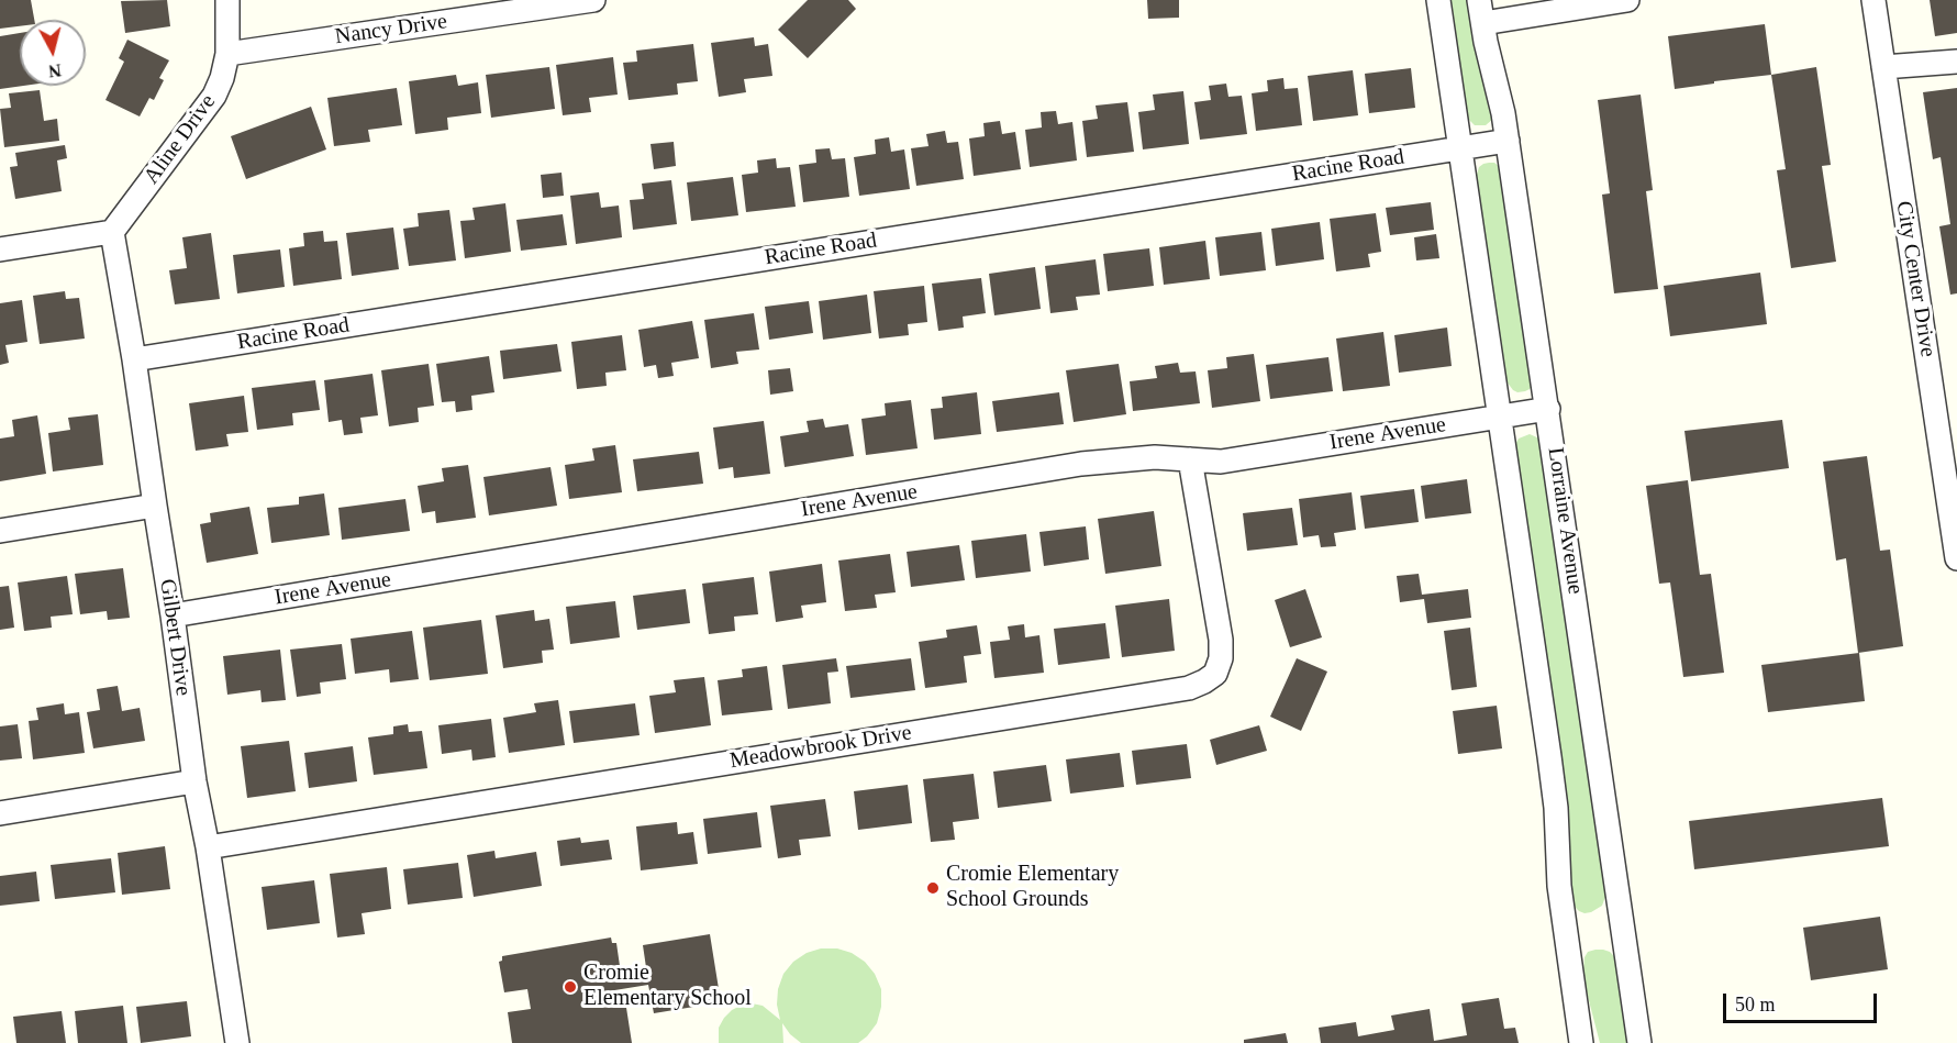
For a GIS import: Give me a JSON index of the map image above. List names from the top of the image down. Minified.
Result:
{"streets":{"street":["Nancy Drive","Aline Drive","Racine Road","City Center Drive","Irene Avenue","Lorraine Avenue","Gilbert Drive","Meadowbrook Drive"]},"crossings":[["Nancy Drive","Aline Drive"],["Aline Drive","Gilbert Drive"],["Racine Road","Lorraine Avenue"],["Racine Road","Gilbert Drive"],["Irene Avenue","Lorraine Avenue"],["Irene Avenue","Gilbert Drive"],["Irene Avenue","Meadowbrook Drive"],["Gilbert Drive","Meadowbrook Drive"]],"places":["Cromie Elementary School Grounds","Cromie Elementary School"],"scale_bar":"50 m","north":"bottom"}
